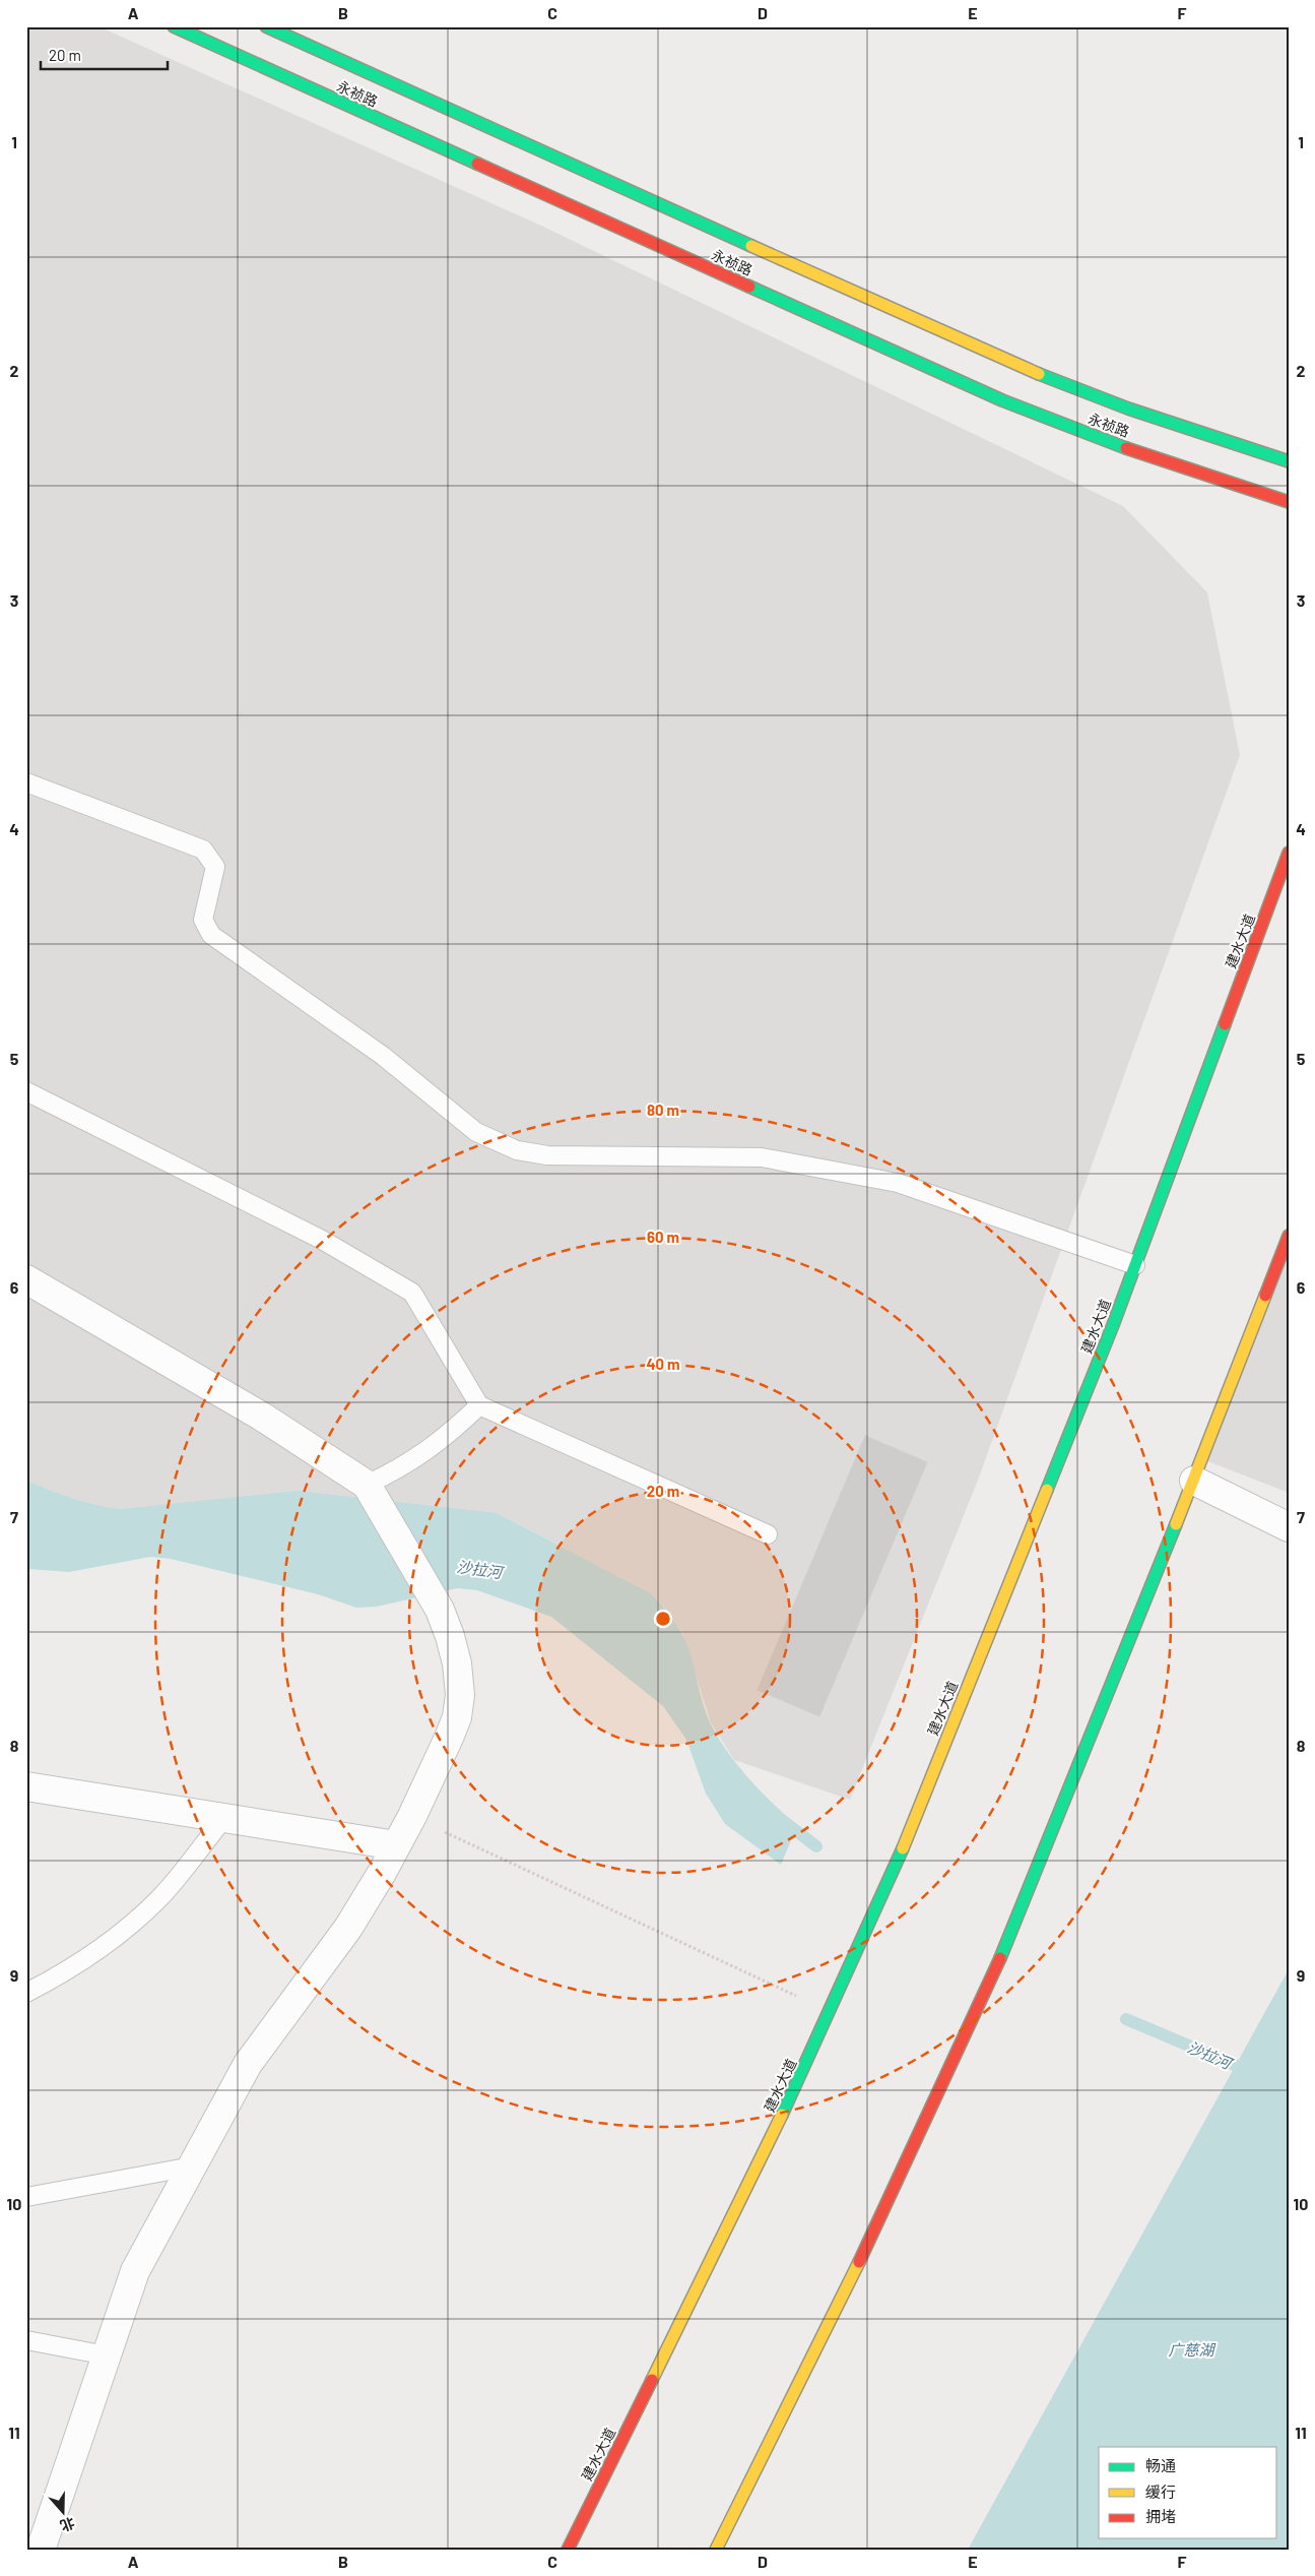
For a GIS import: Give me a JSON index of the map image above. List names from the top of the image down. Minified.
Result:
{"streets":{"main road":["永祯路","建水大道"]},"water":["沙拉河","广慈湖"],"legend":["畅通","缓行","拥堵"],"scale_bar":"20 m","north":"bottom","grid":{"columns":["A","B","C","D","E","F"],"rows":["1","2","3","4","5","6","7","8","9","10","11"]},"rings":["80 m","60 m","40 m","20 m"]}
